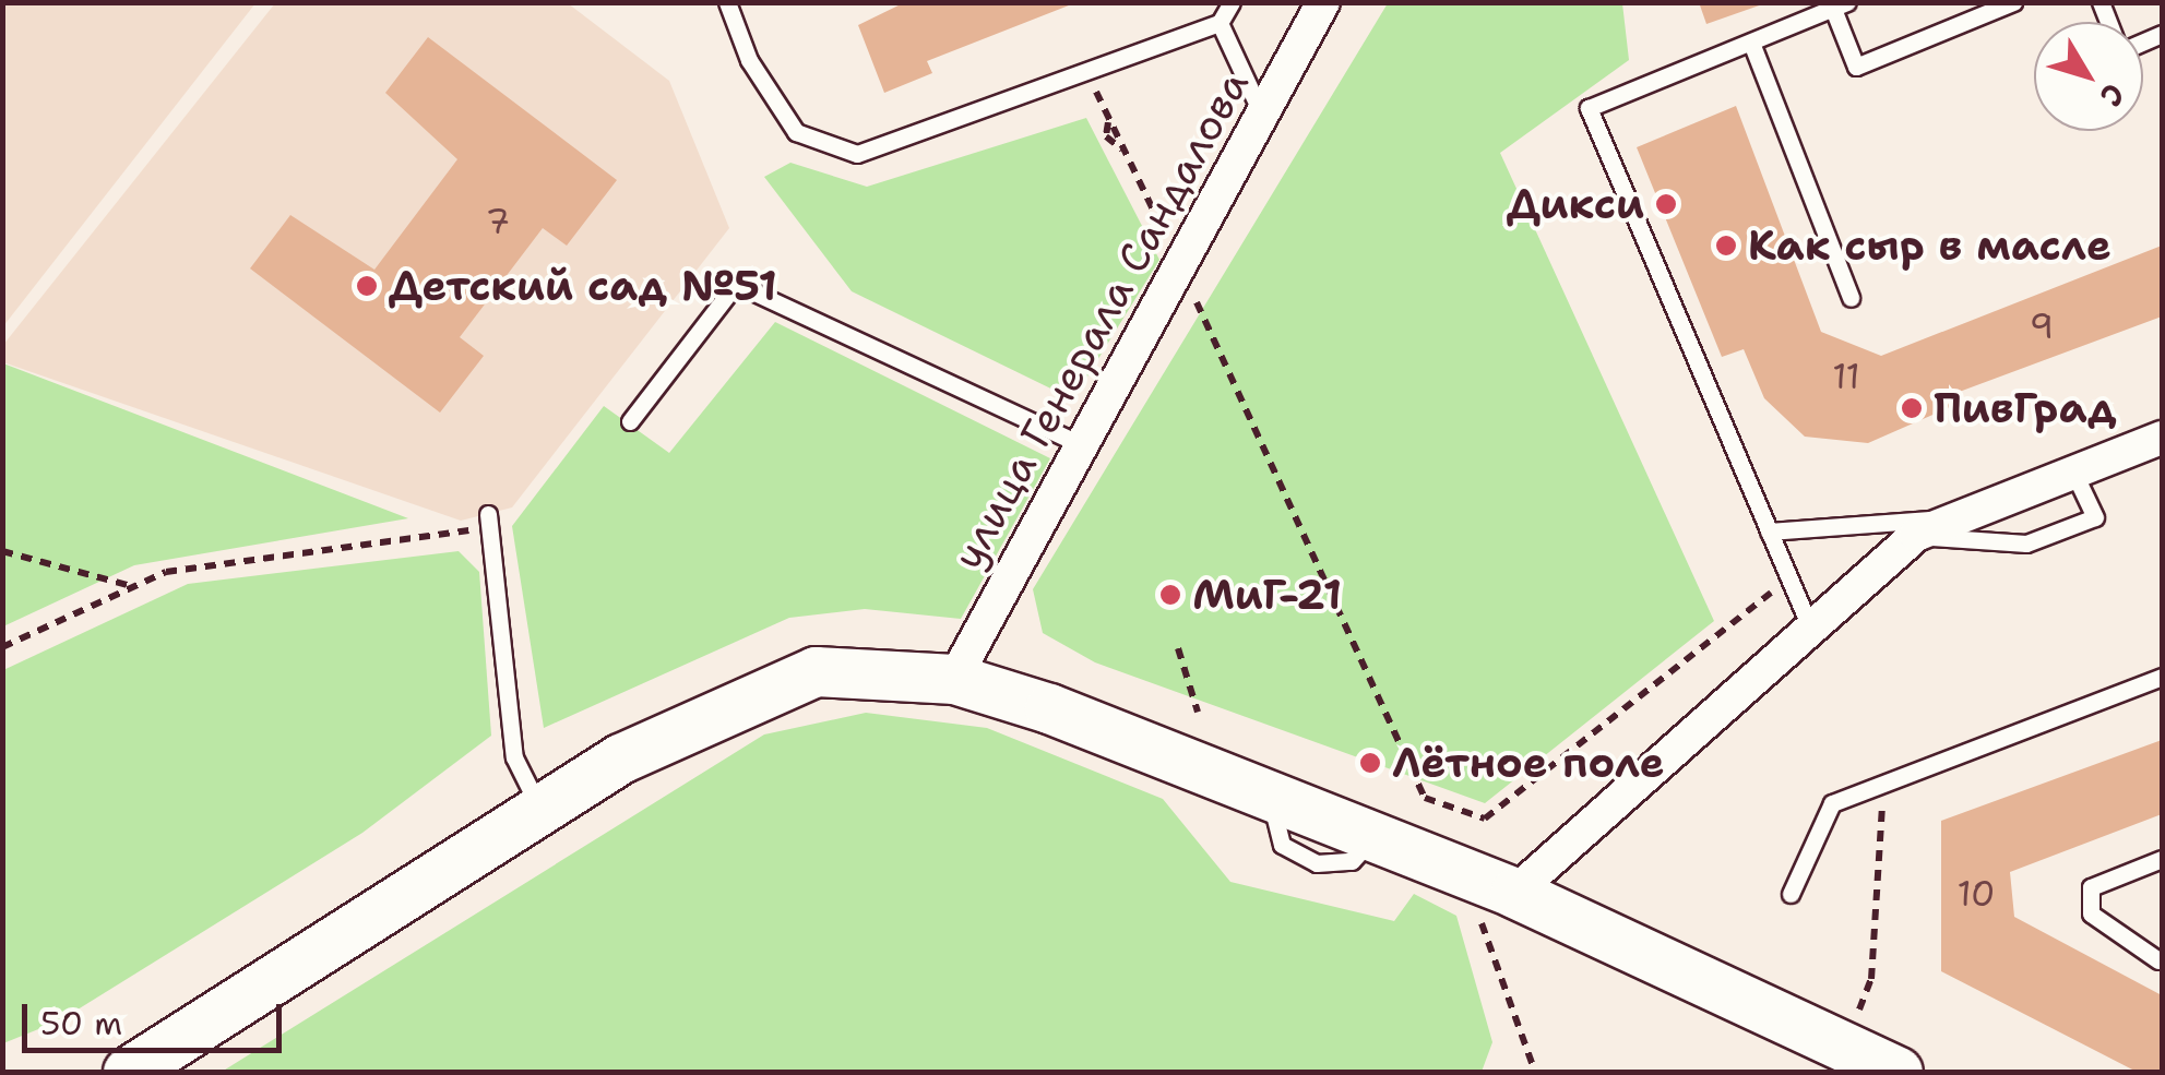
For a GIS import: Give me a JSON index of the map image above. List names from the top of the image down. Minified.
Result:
{"streets":{"street":["улица Генерала Сандалова"]},"places":["Дикси","Как сыр в масле","Детский сад №51","ПивГрад","МиГ-21","Лётное поле"],"house_numbers":["7","9","11","10"],"scale_bar":"50 m","north":"bottom right"}
